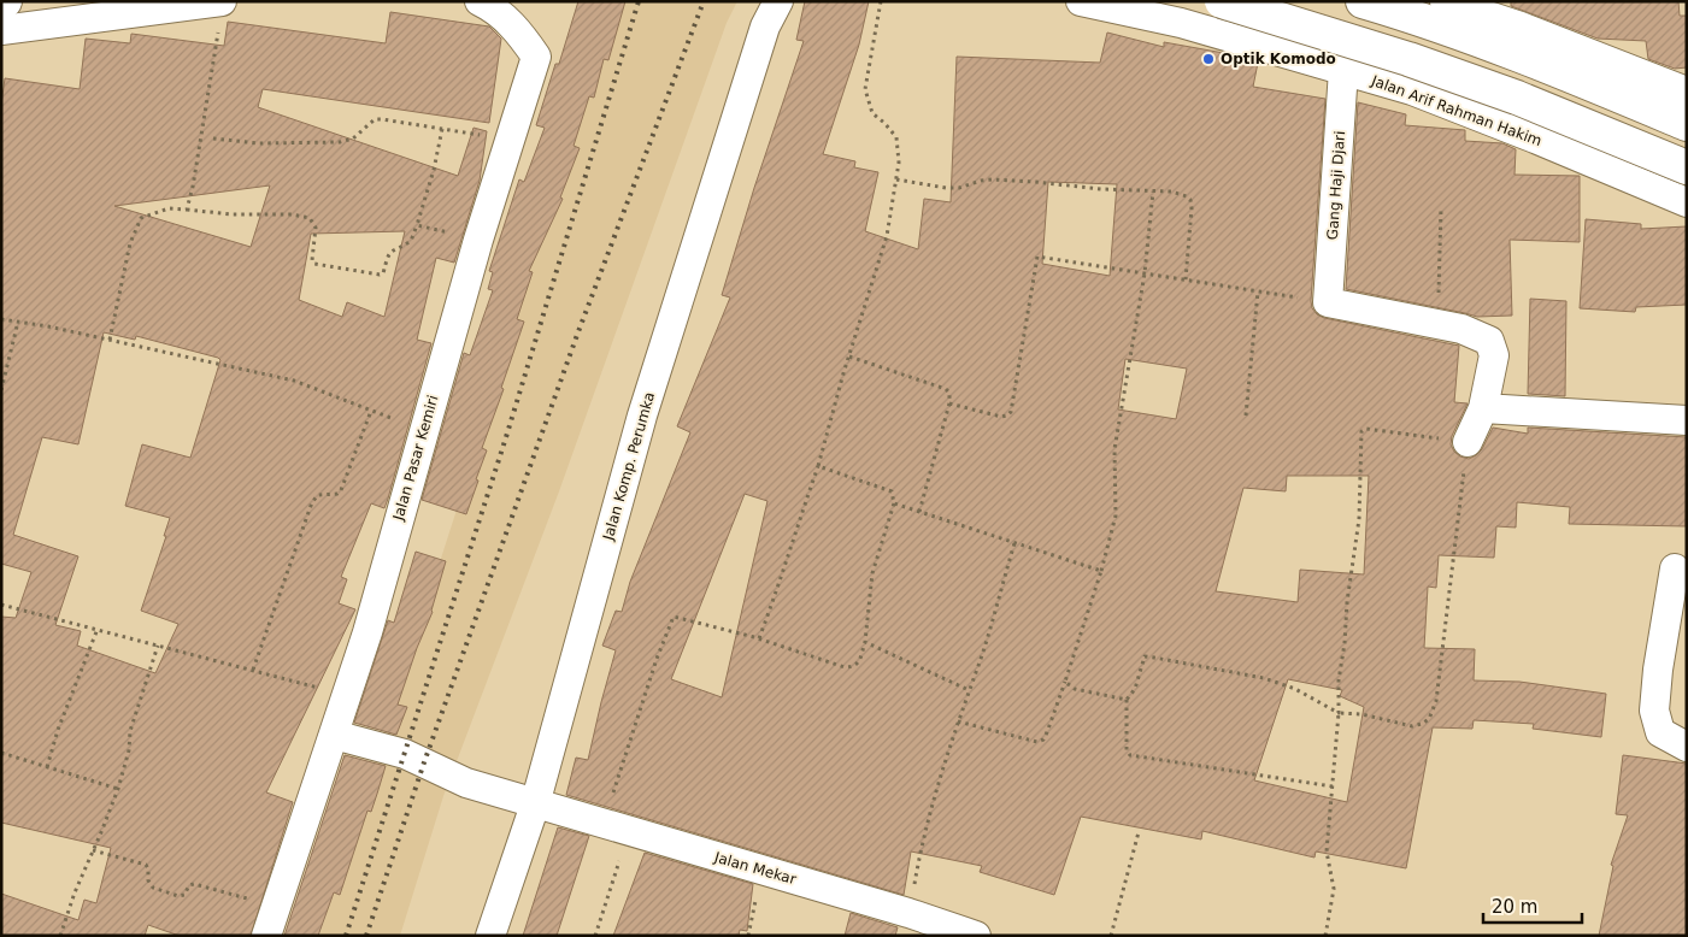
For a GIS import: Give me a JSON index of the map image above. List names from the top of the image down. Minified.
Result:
{"streets":{"highway":["Jalan Arif Rahman Hakim"],"street":["Gang Haji Djari","Jalan Pasar Kemiri","Jalan Komp. Perumka","Jalan Mekar"]},"crossings":[["Jalan Arif Rahman Hakim","Gang Haji Djari"],["Jalan Pasar Kemiri","Jalan Mekar"],["Jalan Komp. Perumka","Jalan Mekar"]],"places":["Optik Komodo"],"scale_bar":"20 m"}
